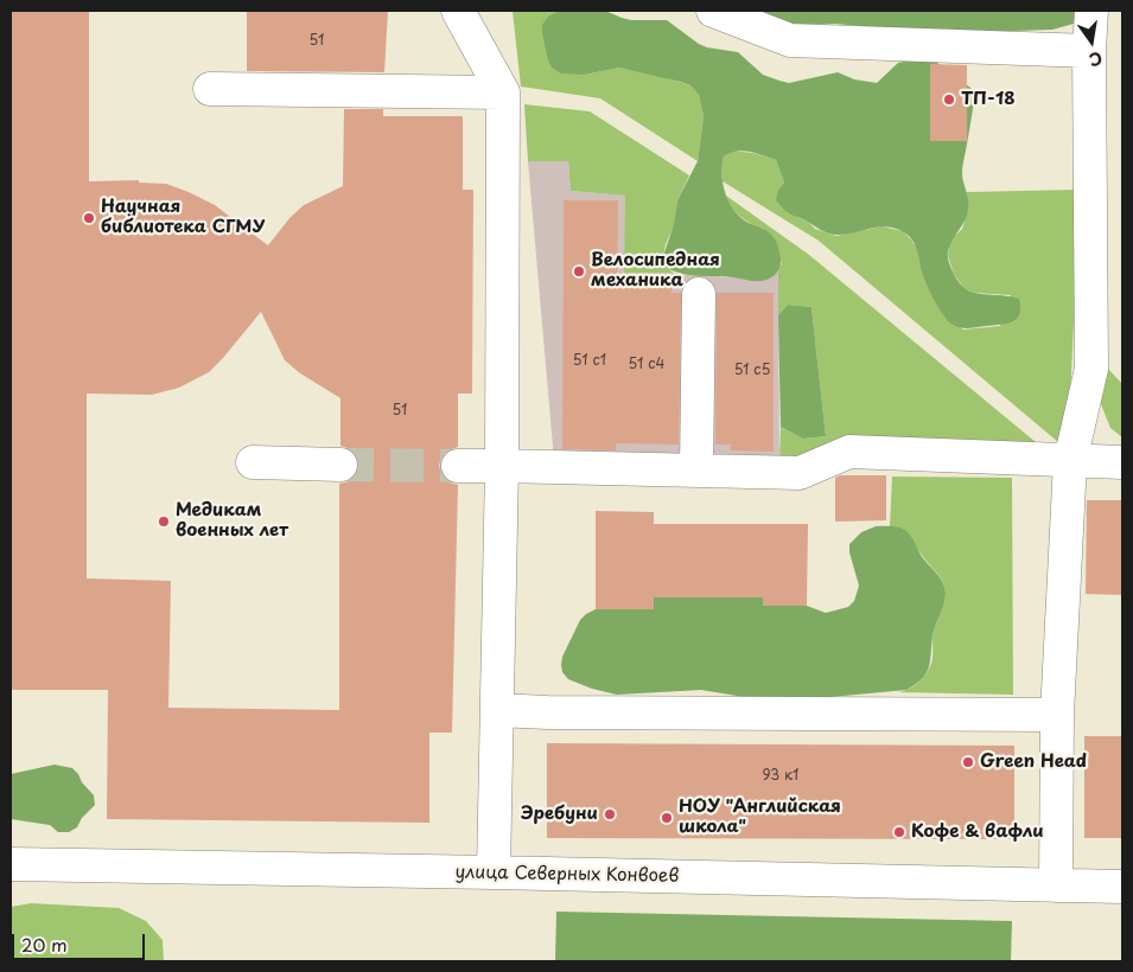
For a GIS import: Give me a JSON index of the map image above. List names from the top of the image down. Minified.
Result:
{"streets":{"lane":["улица Северных Конвоев"]},"places":["ТП-18","Научная библиотека СГМУ","Велосипедная механика","Медикам военных лет","Green Head","Эребуни","НОУ \"Английская школа\"","Кофе & вафли"],"house_numbers":["51","51 с1","51 с4","51 с5","51","93 к1"],"scale_bar":"20 m","north":"bottom"}
